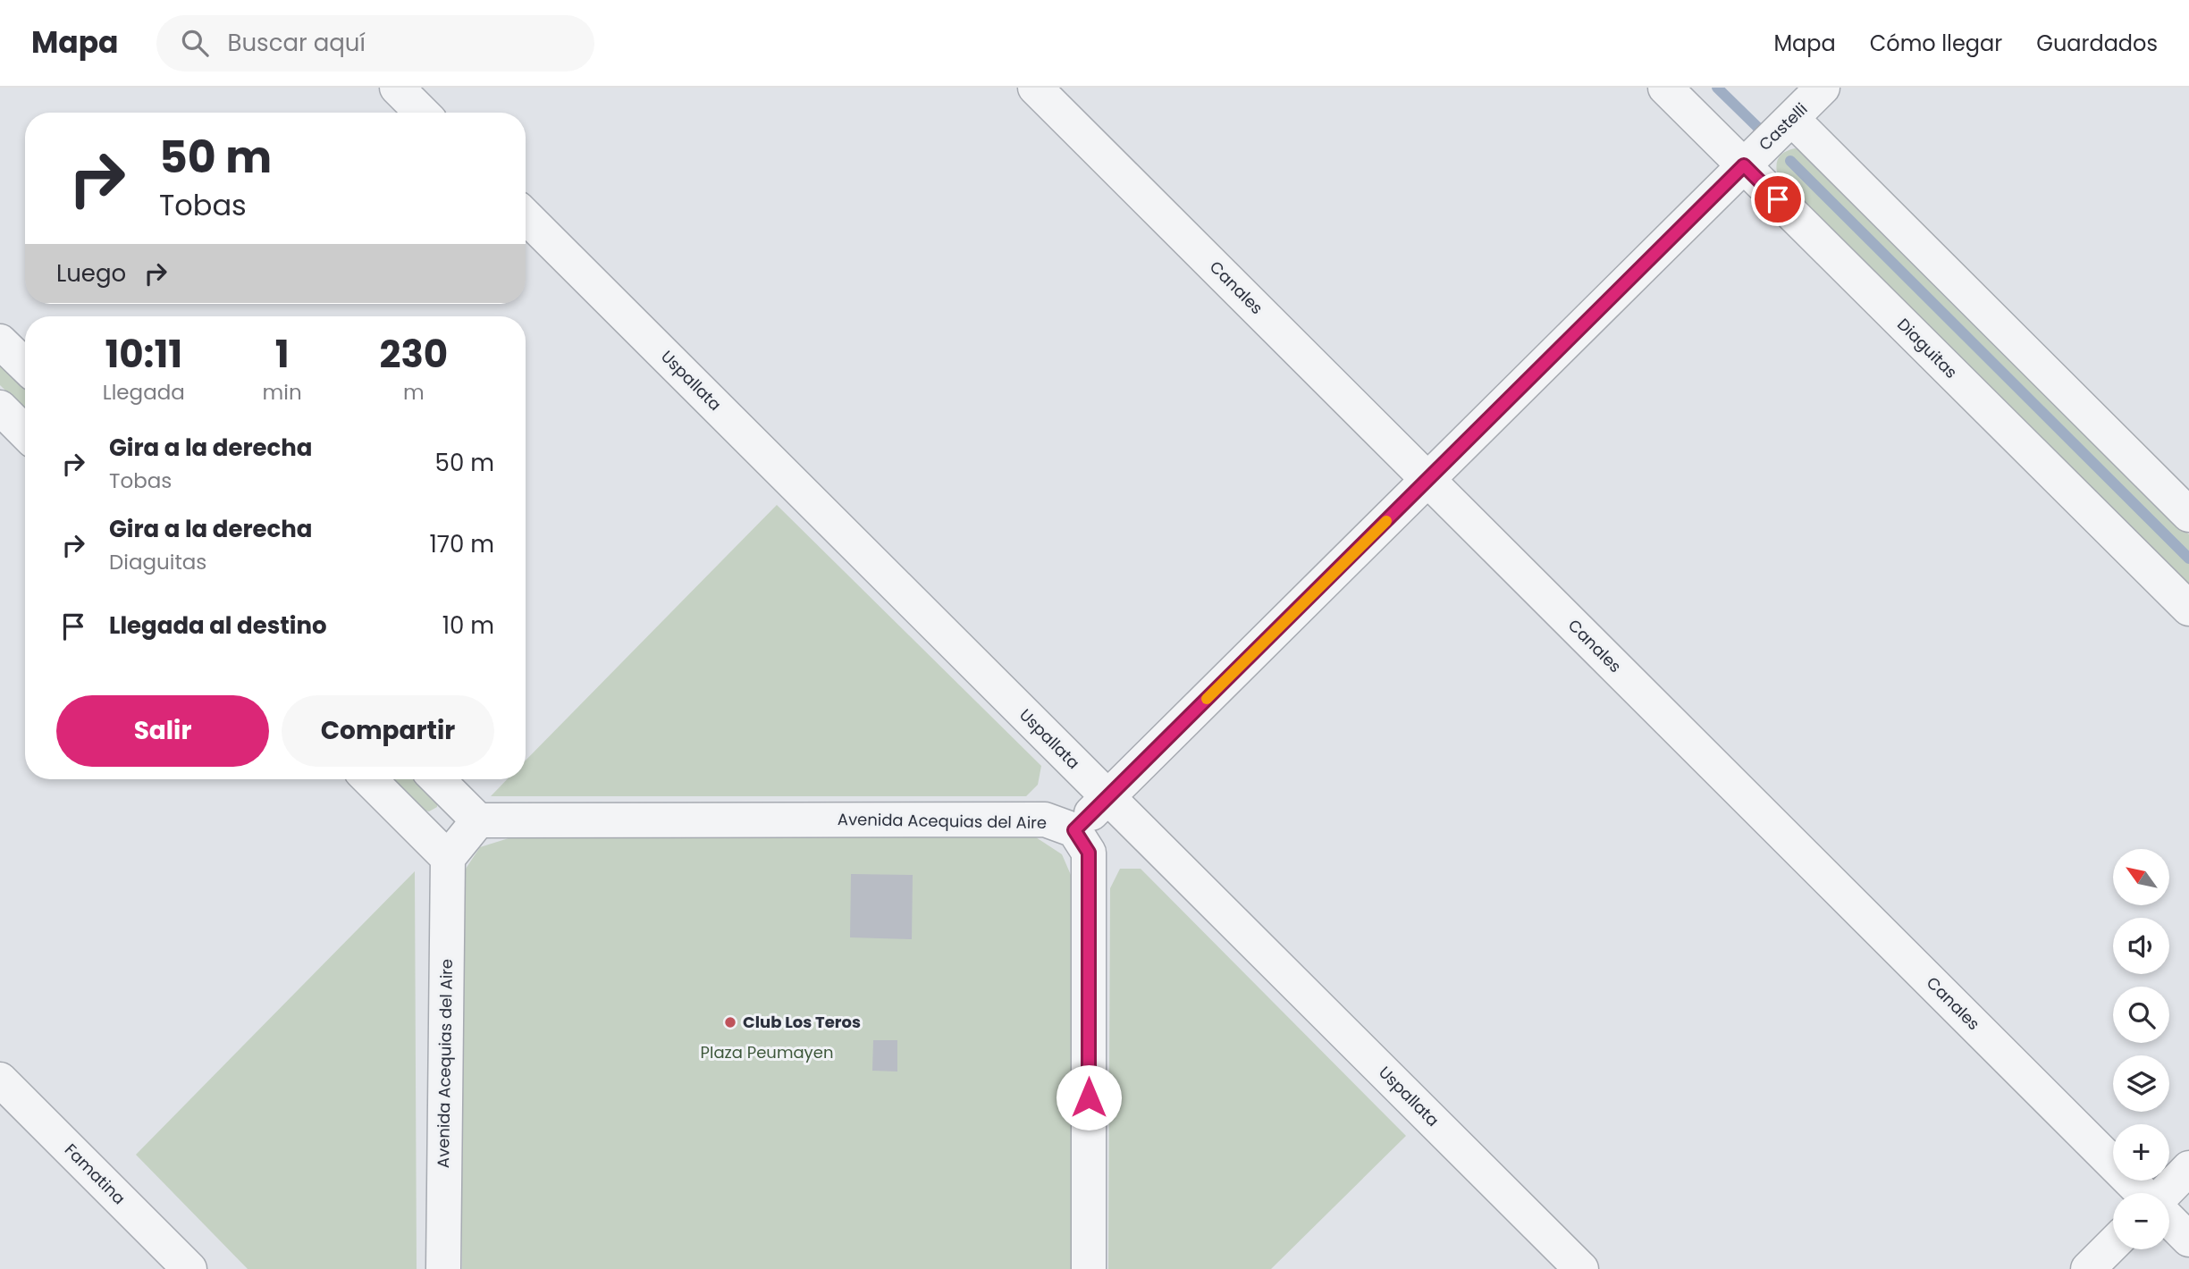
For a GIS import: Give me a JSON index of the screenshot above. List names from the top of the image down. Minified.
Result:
{"streets":{"street":["Castelli","Canales","Diaguitas","Uspallata","Avenida Acequias del Aire","Famatina"]},"crossings":[["Castelli","Canales"],["Castelli","Diaguitas"],["Castelli","Uspallata"],["Castelli","Avenida Acequias del Aire"]],"parks":["Plaza Peumayen"],"places":["Club Los Teros"],"north":"top left","page":{"header":"Mapa","search":"Buscar aquí","nav":["Mapa","Cómo llegar","Guardados"],"turn":["50 m","Tobas"],"then":"Luego","eta":["10:11","Llegada","1","min","230","m"],"list":[{"name":"Gira a la derecha","note":"Tobas","value":"50 m"},{"name":"Gira a la derecha","note":"Diaguitas","value":"170 m"},{"name":"Llegada al destino","value":"10 m"}],"buttons":["Salir","Compartir"],"map_buttons":["+","−"]}}
